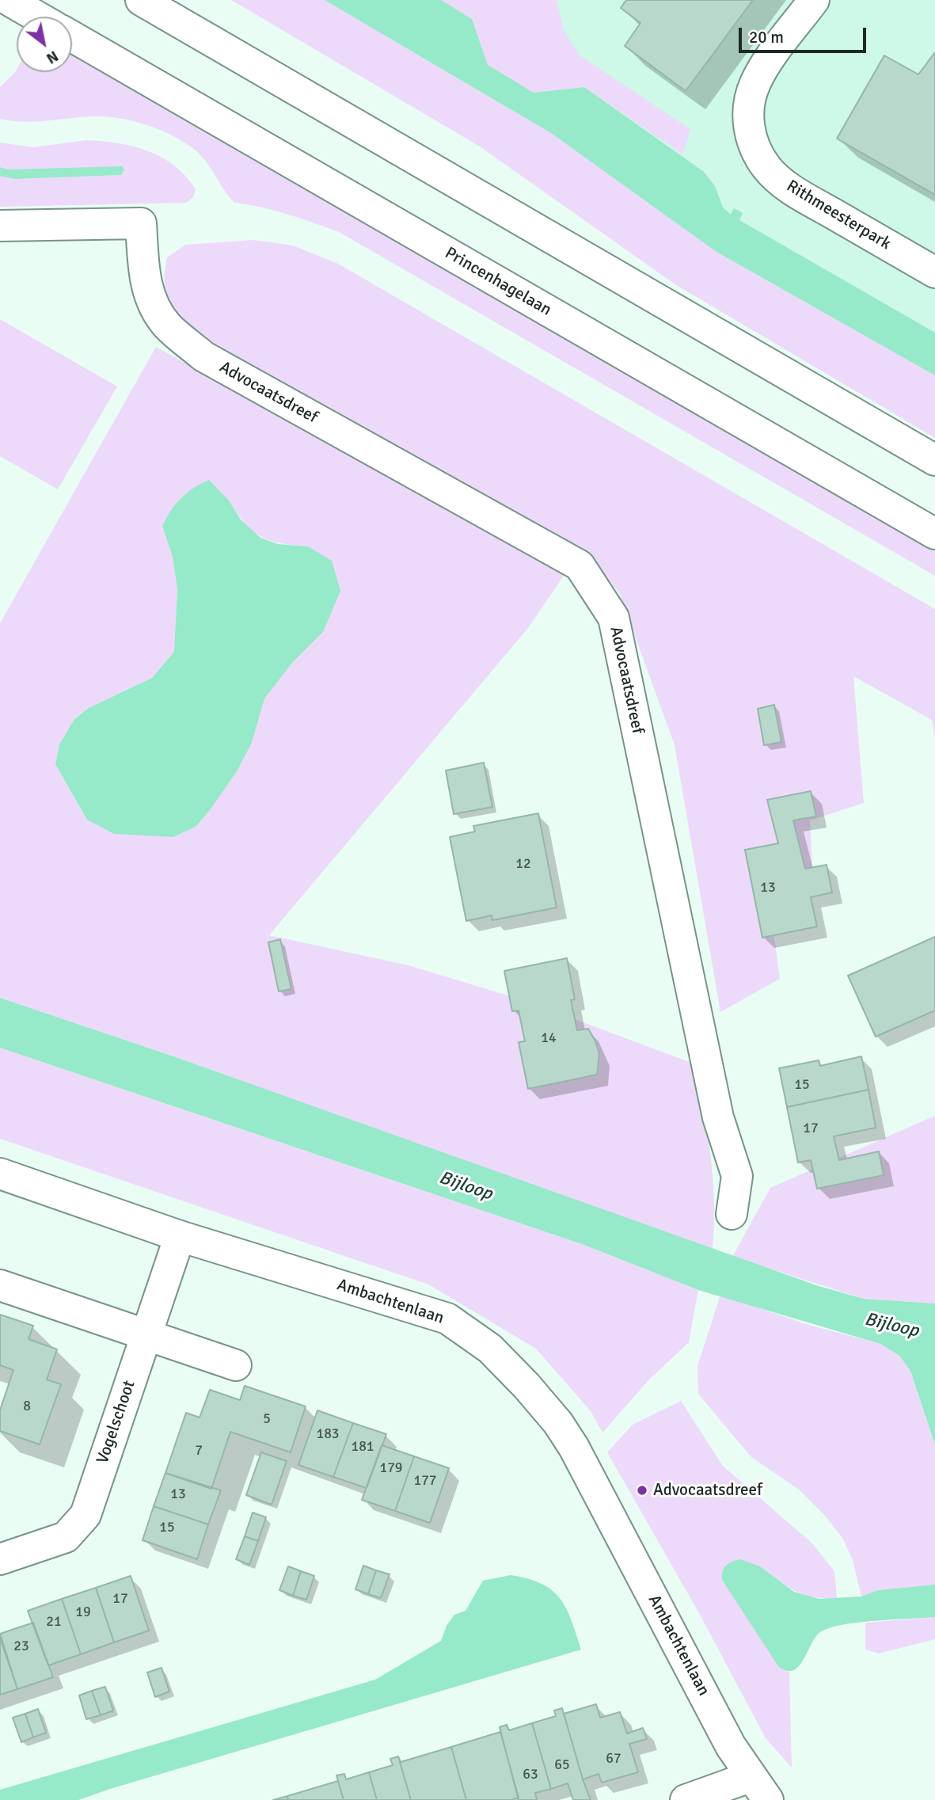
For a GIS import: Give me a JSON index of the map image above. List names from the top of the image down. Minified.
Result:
{"streets":{"street":["Rithmeesterpark","Princenhagelaan","Advocaatsdreef","Ambachtenlaan","Vogelschoot"]},"crossings":[["Ambachtenlaan","Vogelschoot"]],"water":["Bijloop"],"places":["Advocaatsdreef"],"house_numbers":["12","13","14","15","17","8","5","183","181","7","179","177","13","15","17","19","21","23","67","65","63"],"scale_bar":"20 m","north":"bottom right"}
